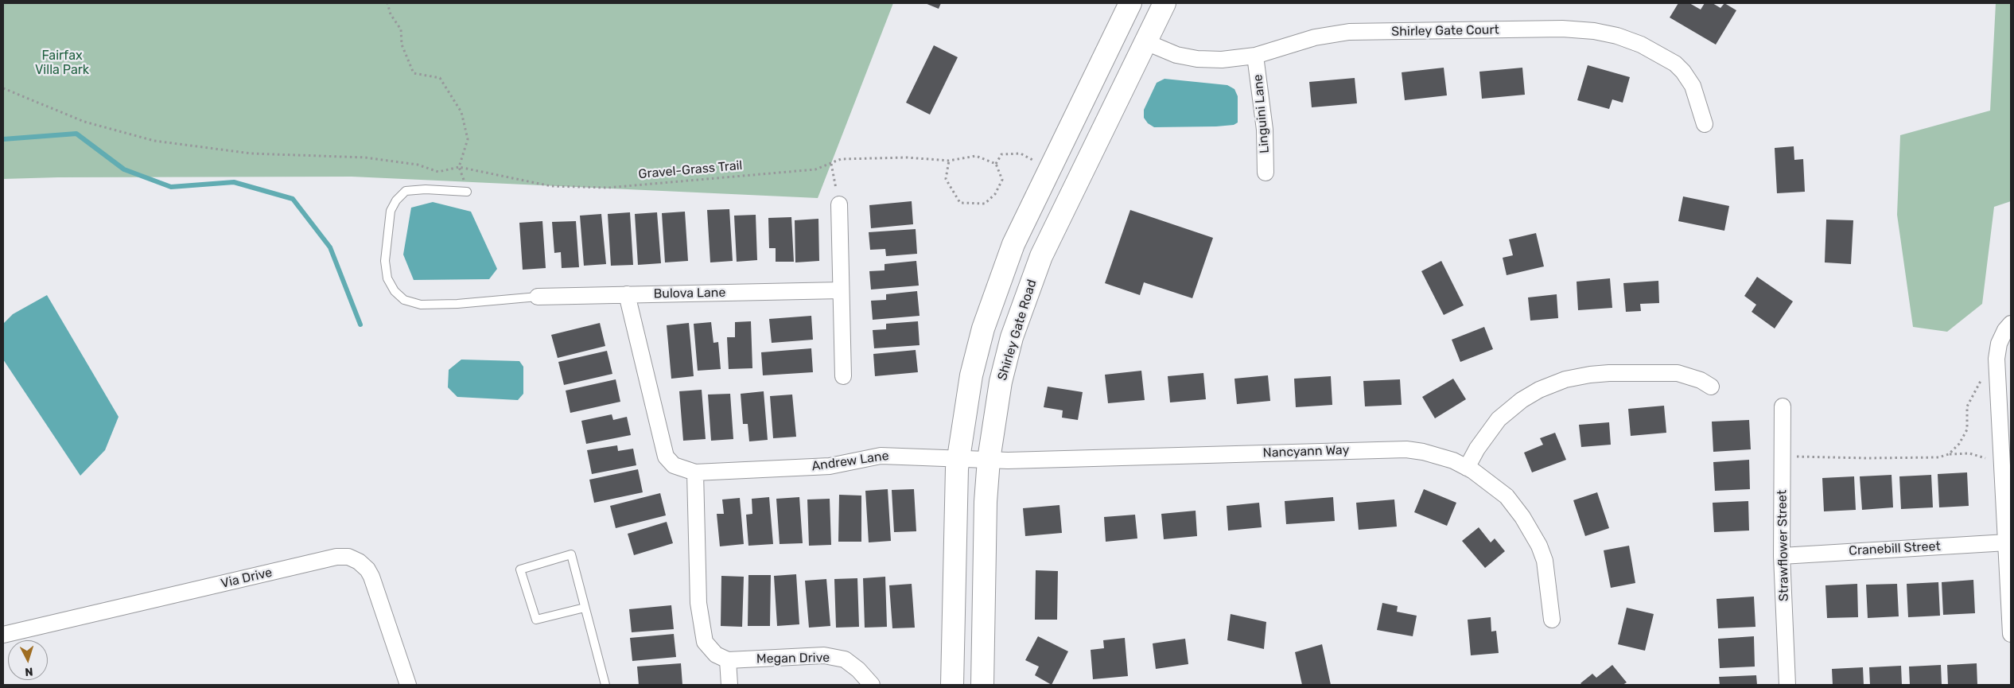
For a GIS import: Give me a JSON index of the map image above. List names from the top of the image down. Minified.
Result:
{"streets":{"main road":["Shirley Gate Road"],"street":["Shirley Gate Court","Linguini Lane","Bulova Lane","Nancyann Way","Andrew Lane","Strawflower Street","Cranebill Street","Via Drive","Megan Drive"],"path":["Gravel-Grass Trail"]},"crossings":[["Shirley Gate Court","Linguini Lane"],["Shirley Gate Court","Shirley Gate Road"],["Bulova Lane","Andrew Lane"],["Shirley Gate Road","Nancyann Way"],["Nancyann Way","Andrew Lane"],["Strawflower Street","Cranebill Street"]],"parks":["Fairfax Villa Park"],"north":"bottom"}
